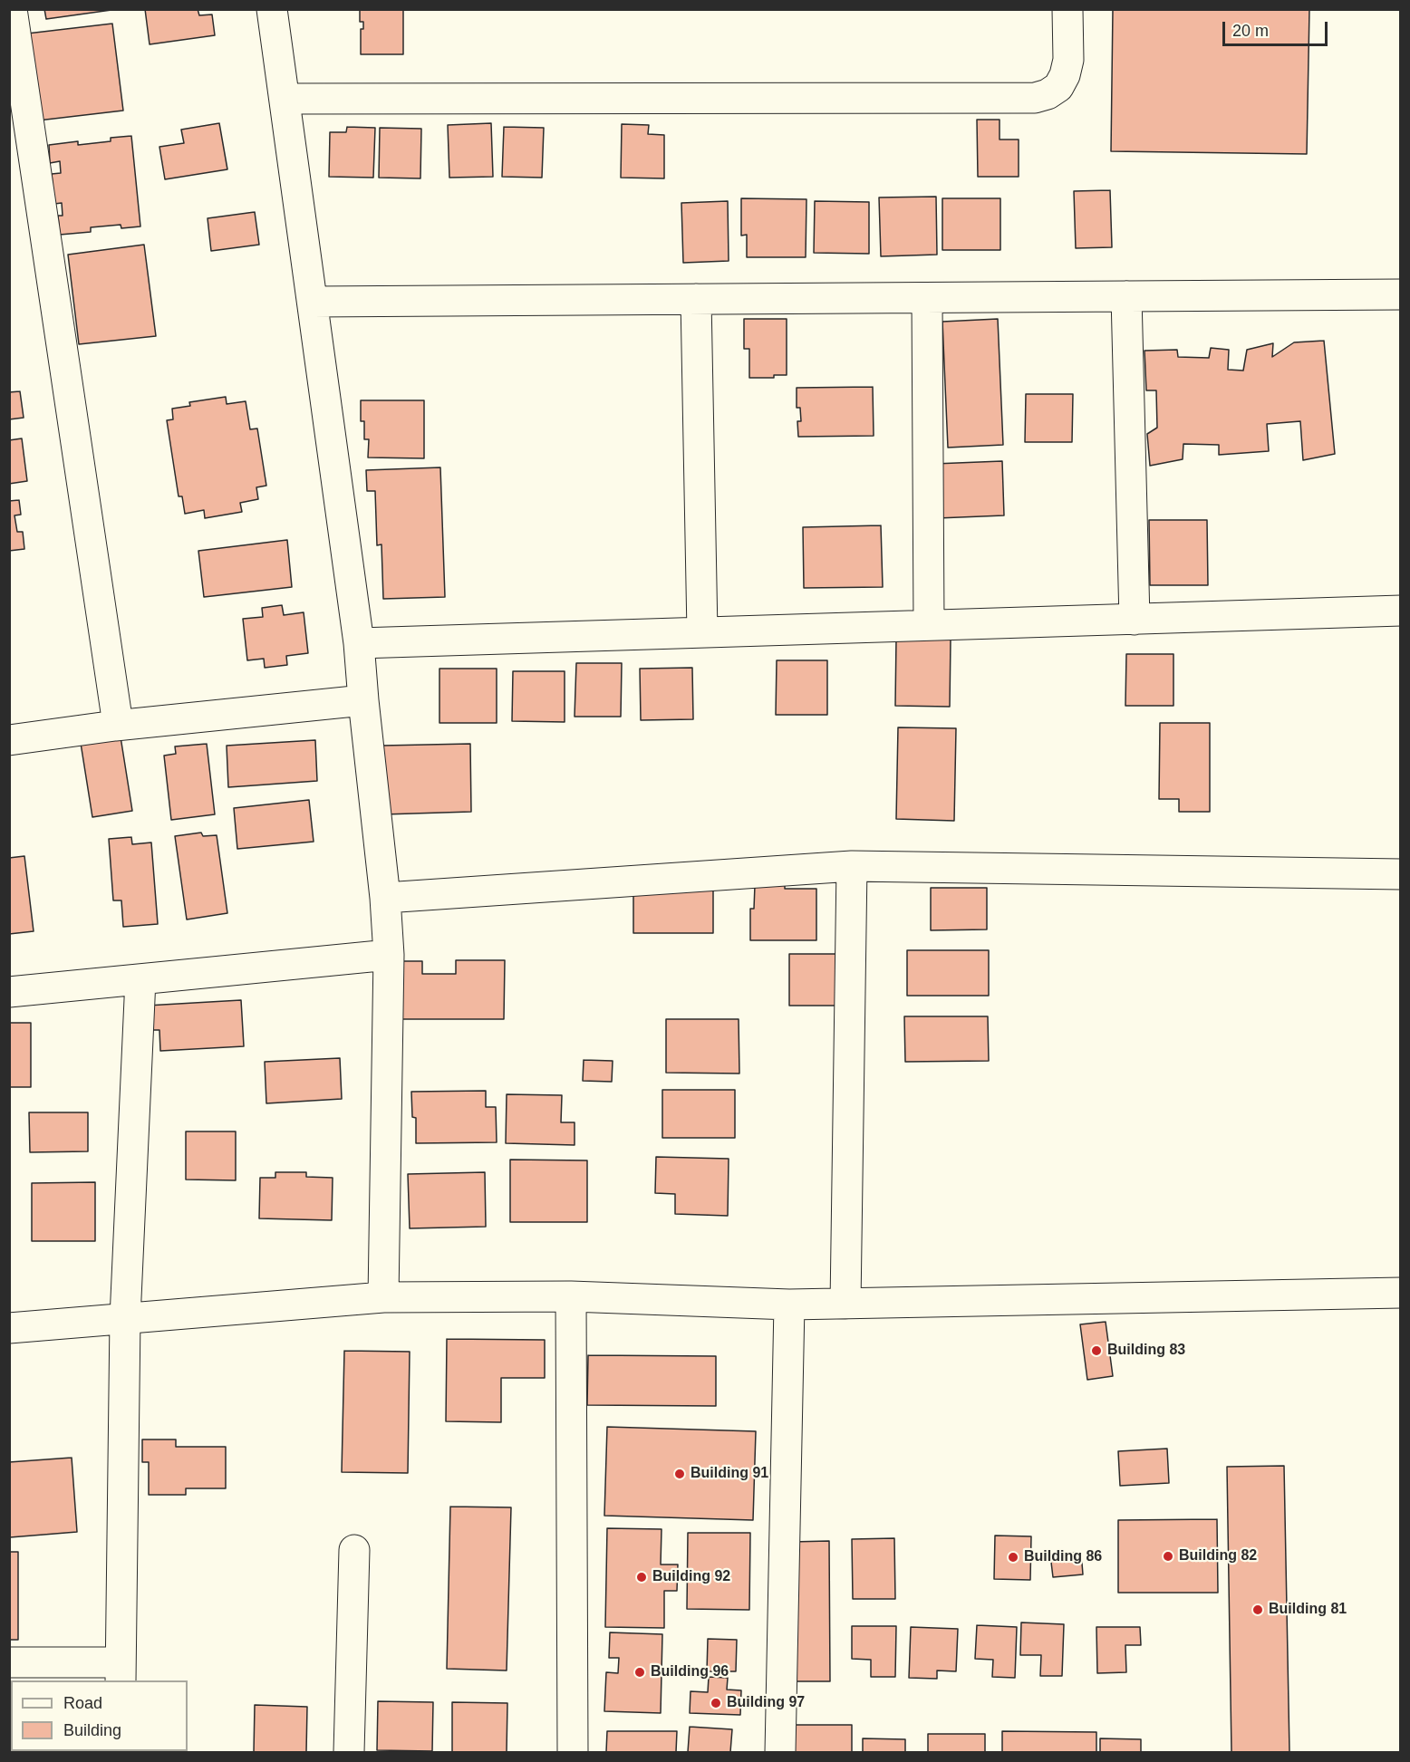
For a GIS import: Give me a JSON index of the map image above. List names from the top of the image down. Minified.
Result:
{"places":["Building 83","Building 91","Building 82","Building 86","Building 92","Building 81","Building 96","Building 97"],"legend":["Road","Building"],"scale_bar":"20 m"}
